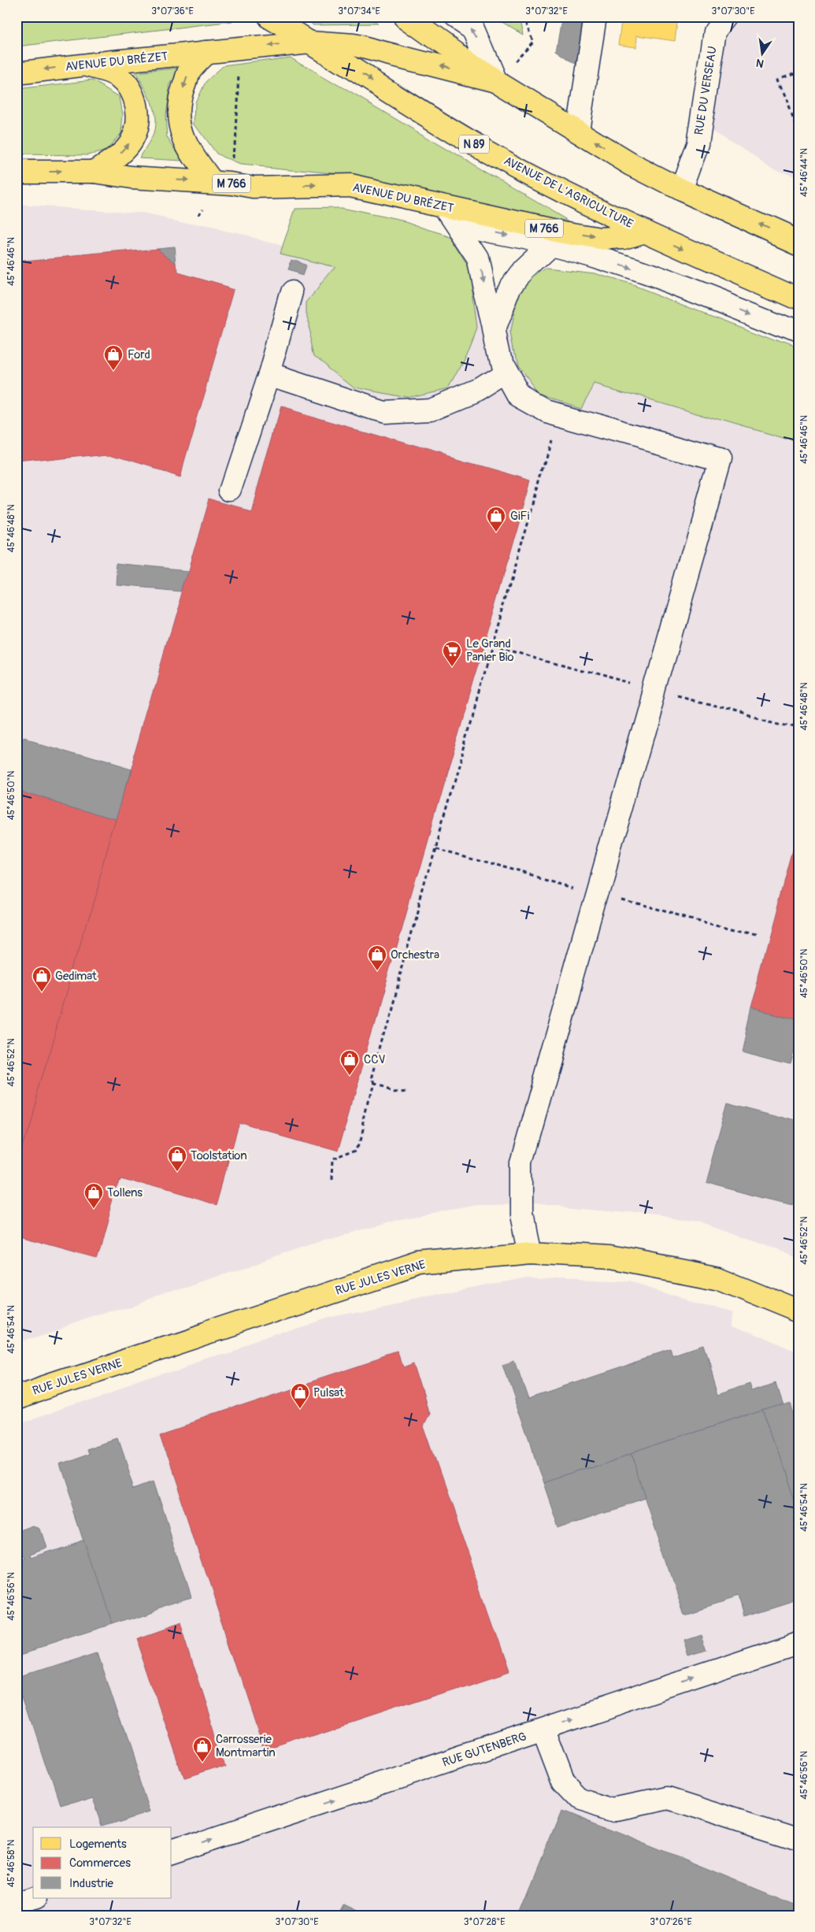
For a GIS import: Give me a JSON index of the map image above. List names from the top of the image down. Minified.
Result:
{"streets":{"main road":["AVENUE DU BRÉZET","N 89","M 766","AVENUE DE L'AGRICULTURE","RUE JULES VERNE"],"street":["RUE DU VERSEAU","RUE GUTENBERG"]},"crossings":[["AVENUE DU BRÉZET","AVENUE DE L'AGRICULTURE"]],"one_way":["RUE GUTENBERG"],"places":{"shop":["Ford","GiFi","Orchestra","Gedimat","CCV","Toolstation","Tollens","Pulsat","Carrosserie Montmartin"],"supermarket":["Le Grand Panier Bio"]},"legend":["Logements","Commerces","Industrie"],"north":"bottom","coordinates":["3°07'36\"E","3°07'34\"E","3°07'32\"E","3°07'30\"E","45°46'44\"N","45°46'46\"N","45°46'48\"N","45°46'50\"N","45°46'52\"N","45°46'54\"N","45°46'56\"N","45°46'58\"N","3°07'28\"E","3°07'26\"E"]}
